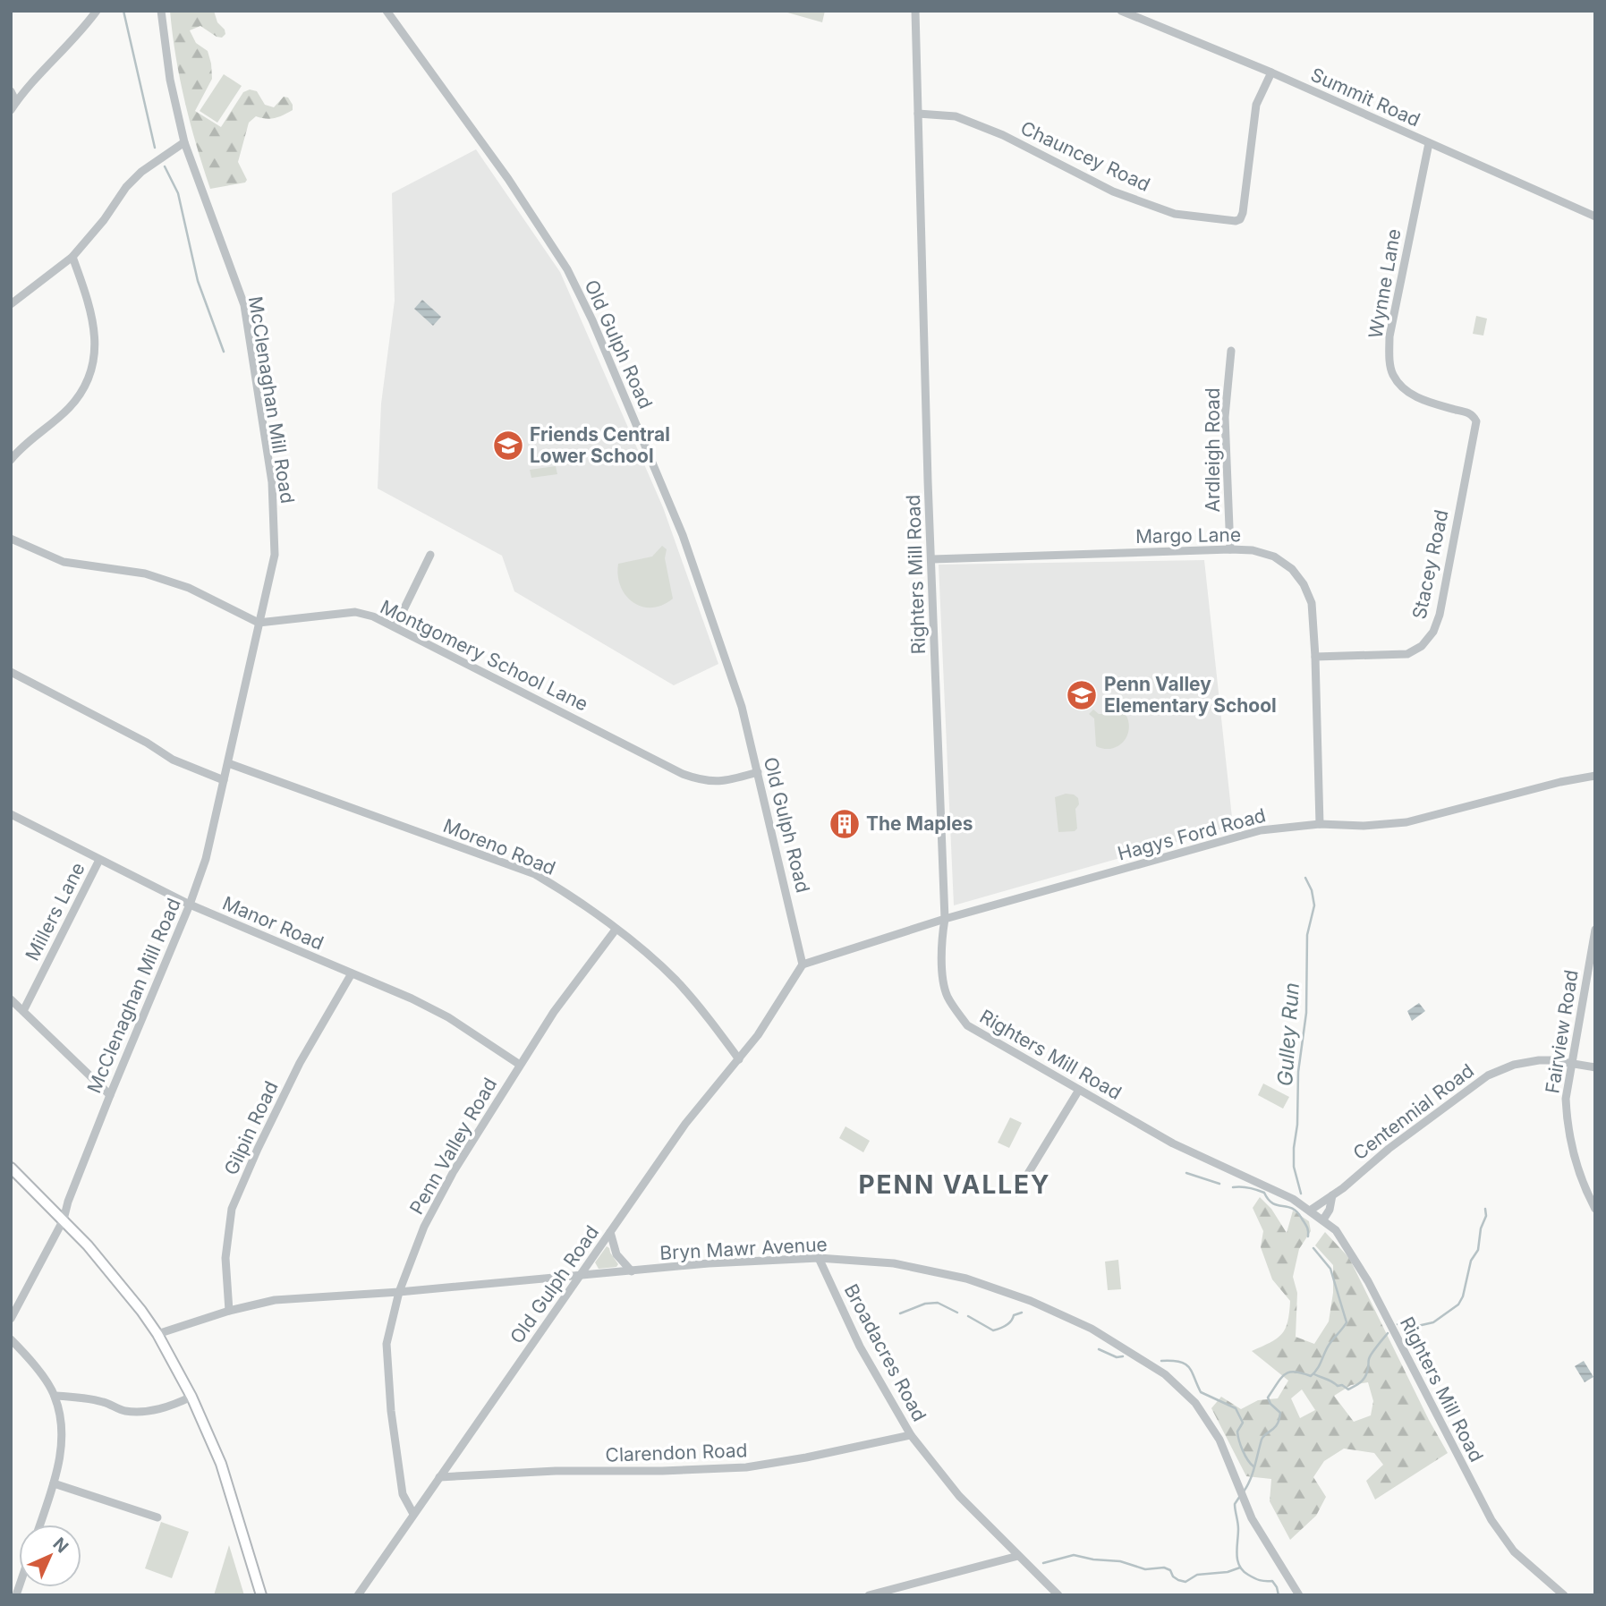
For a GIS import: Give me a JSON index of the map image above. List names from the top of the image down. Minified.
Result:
{"streets":{"street":["Summit Road","Chauncey Road","Wynne Lane","Old Gulph Road","McClenaghan Mill Road","Ardleigh Road","Margo Lane","Stacey Road","Righters Mill Road","Montgomery School Lane","Hagys Ford Road","Moreno Road","Millers Lane","Manor Road","Fairview Road","Centennial Road","Gilpin Road","Penn Valley Road","Bryn Mawr Avenue","Broadacres Road","Clarendon Road"]},"crossings":[["Summit Road","Chauncey Road"],["Summit Road","Wynne Lane"],["Chauncey Road","Righters Mill Road"],["Wynne Lane","Stacey Road"],["Old Gulph Road","Montgomery School Lane"],["Old Gulph Road","Hagys Ford Road"],["Old Gulph Road","Moreno Road"],["Old Gulph Road","Penn Valley Road"],["Old Gulph Road","Bryn Mawr Avenue"],["Old Gulph Road","Clarendon Road"],["McClenaghan Mill Road","Montgomery School Lane"],["McClenaghan Mill Road","Moreno Road"],["McClenaghan Mill Road","Manor Road"],["Ardleigh Road","Margo Lane"],["Margo Lane","Stacey Road"],["Margo Lane","Righters Mill Road"],["Margo Lane","Hagys Ford Road"],["Righters Mill Road","Hagys Ford Road"],["Righters Mill Road","Centennial Road"],["Moreno Road","Penn Valley Road"],["Millers Lane","Manor Road"],["Manor Road","Gilpin Road"],["Manor Road","Penn Valley Road"],["Fairview Road","Centennial Road"],["Gilpin Road","Bryn Mawr Avenue"],["Penn Valley Road","Bryn Mawr Avenue"],["Bryn Mawr Avenue","Broadacres Road"],["Broadacres Road","Clarendon Road"]],"districts":["PENN VALLEY"],"water":["Gulley Run"],"places":{"school or university":["Friends Central Lower School","Penn Valley Elementary School"],"building":["The Maples"]},"north":"top right"}
